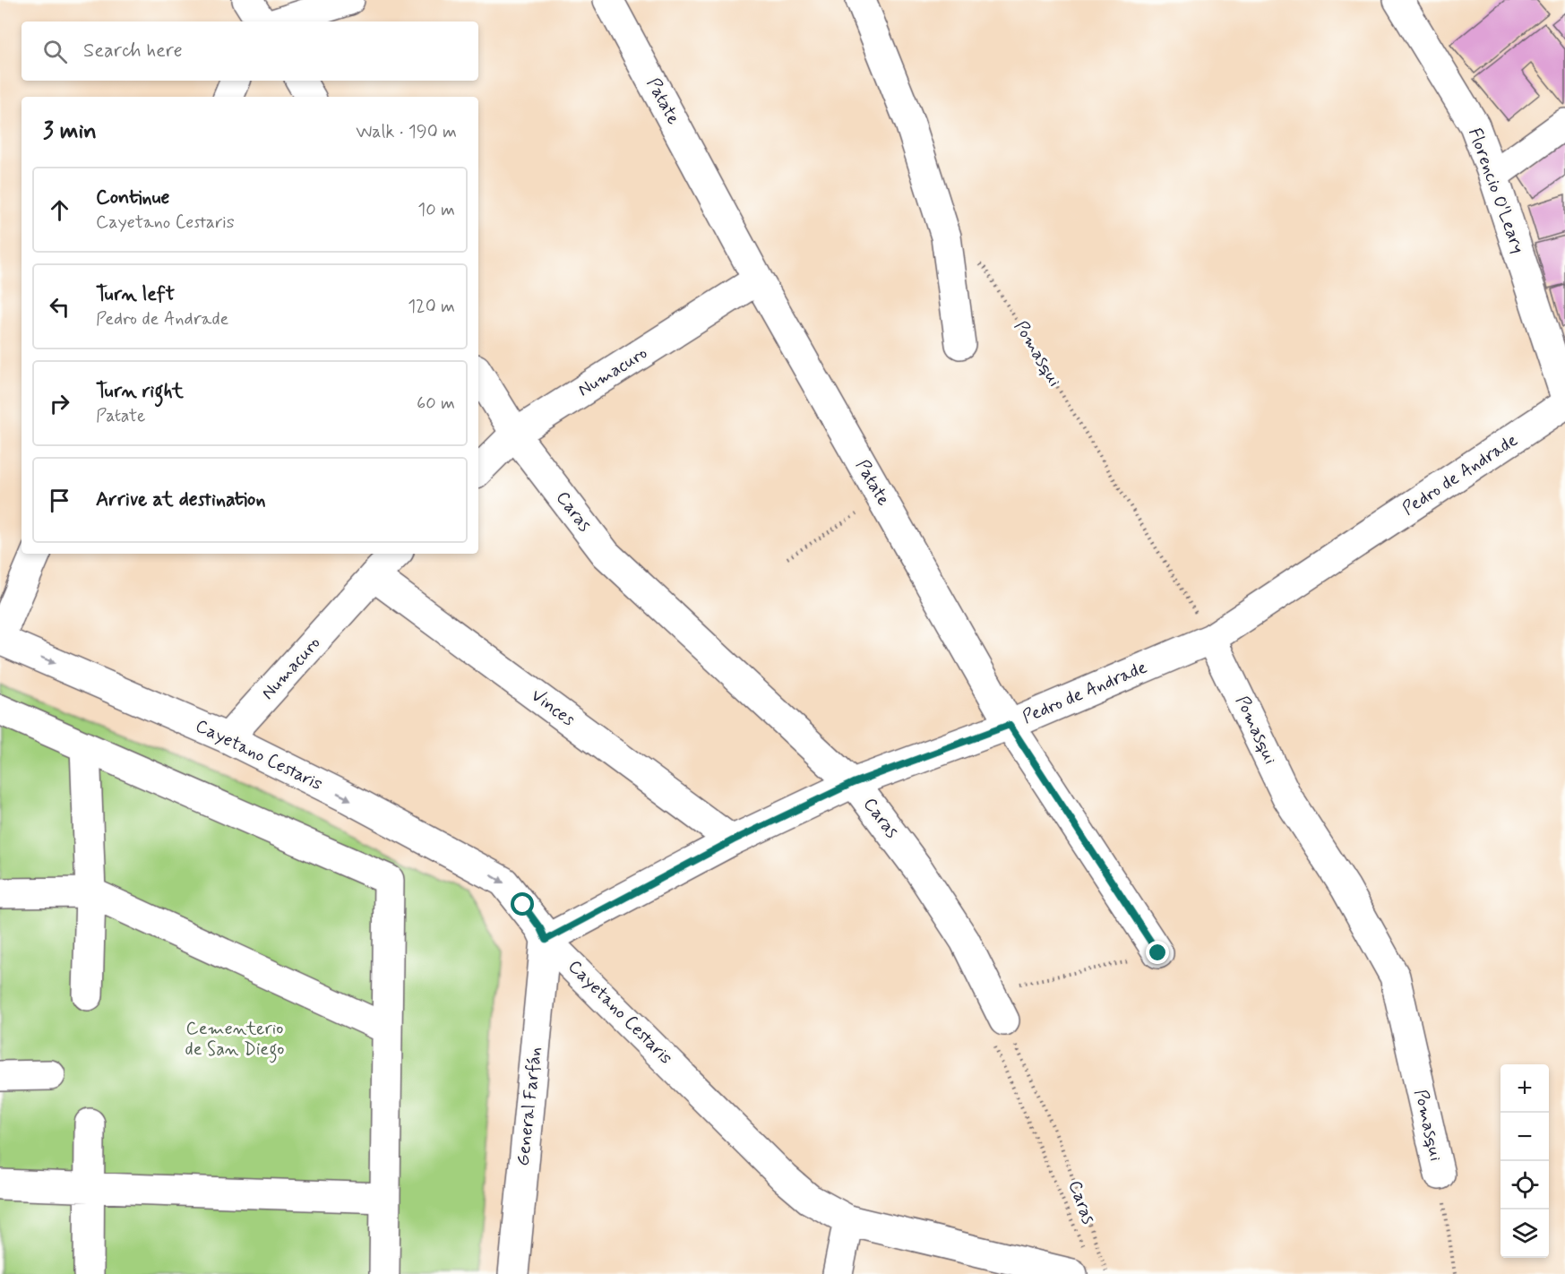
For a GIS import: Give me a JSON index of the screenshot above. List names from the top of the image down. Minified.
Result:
{"streets":{"street":["Patate","Florencio O'Leary","Pomasqui","Numacuro","Pedro de Andrade","Caras","Vinces","Cayetano Cestaris","General Farfán"]},"crossings":[["Patate","Numacuro"],["Patate","Pedro de Andrade"],["Pomasqui","Pedro de Andrade"],["Numacuro","Caras"],["Numacuro","Vinces"],["Numacuro","Cayetano Cestaris"],["Pedro de Andrade","Caras"],["Pedro de Andrade","Vinces"],["Pedro de Andrade","Cayetano Cestaris"],["Pedro de Andrade","General Farfán"],["Cayetano Cestaris","General Farfán"]],"parks":["Cementerio de San Diego"],"page":{"search":"Search here","heading":["3 min","Walk · 190 m"],"list":[["Continue","Cayetano Cestaris","10 m"],["Turn left","Pedro de Andrade","120 m"],["Turn right","Patate","60 m"],"Arrive at destination"],"map_buttons":["+","−"]}}
